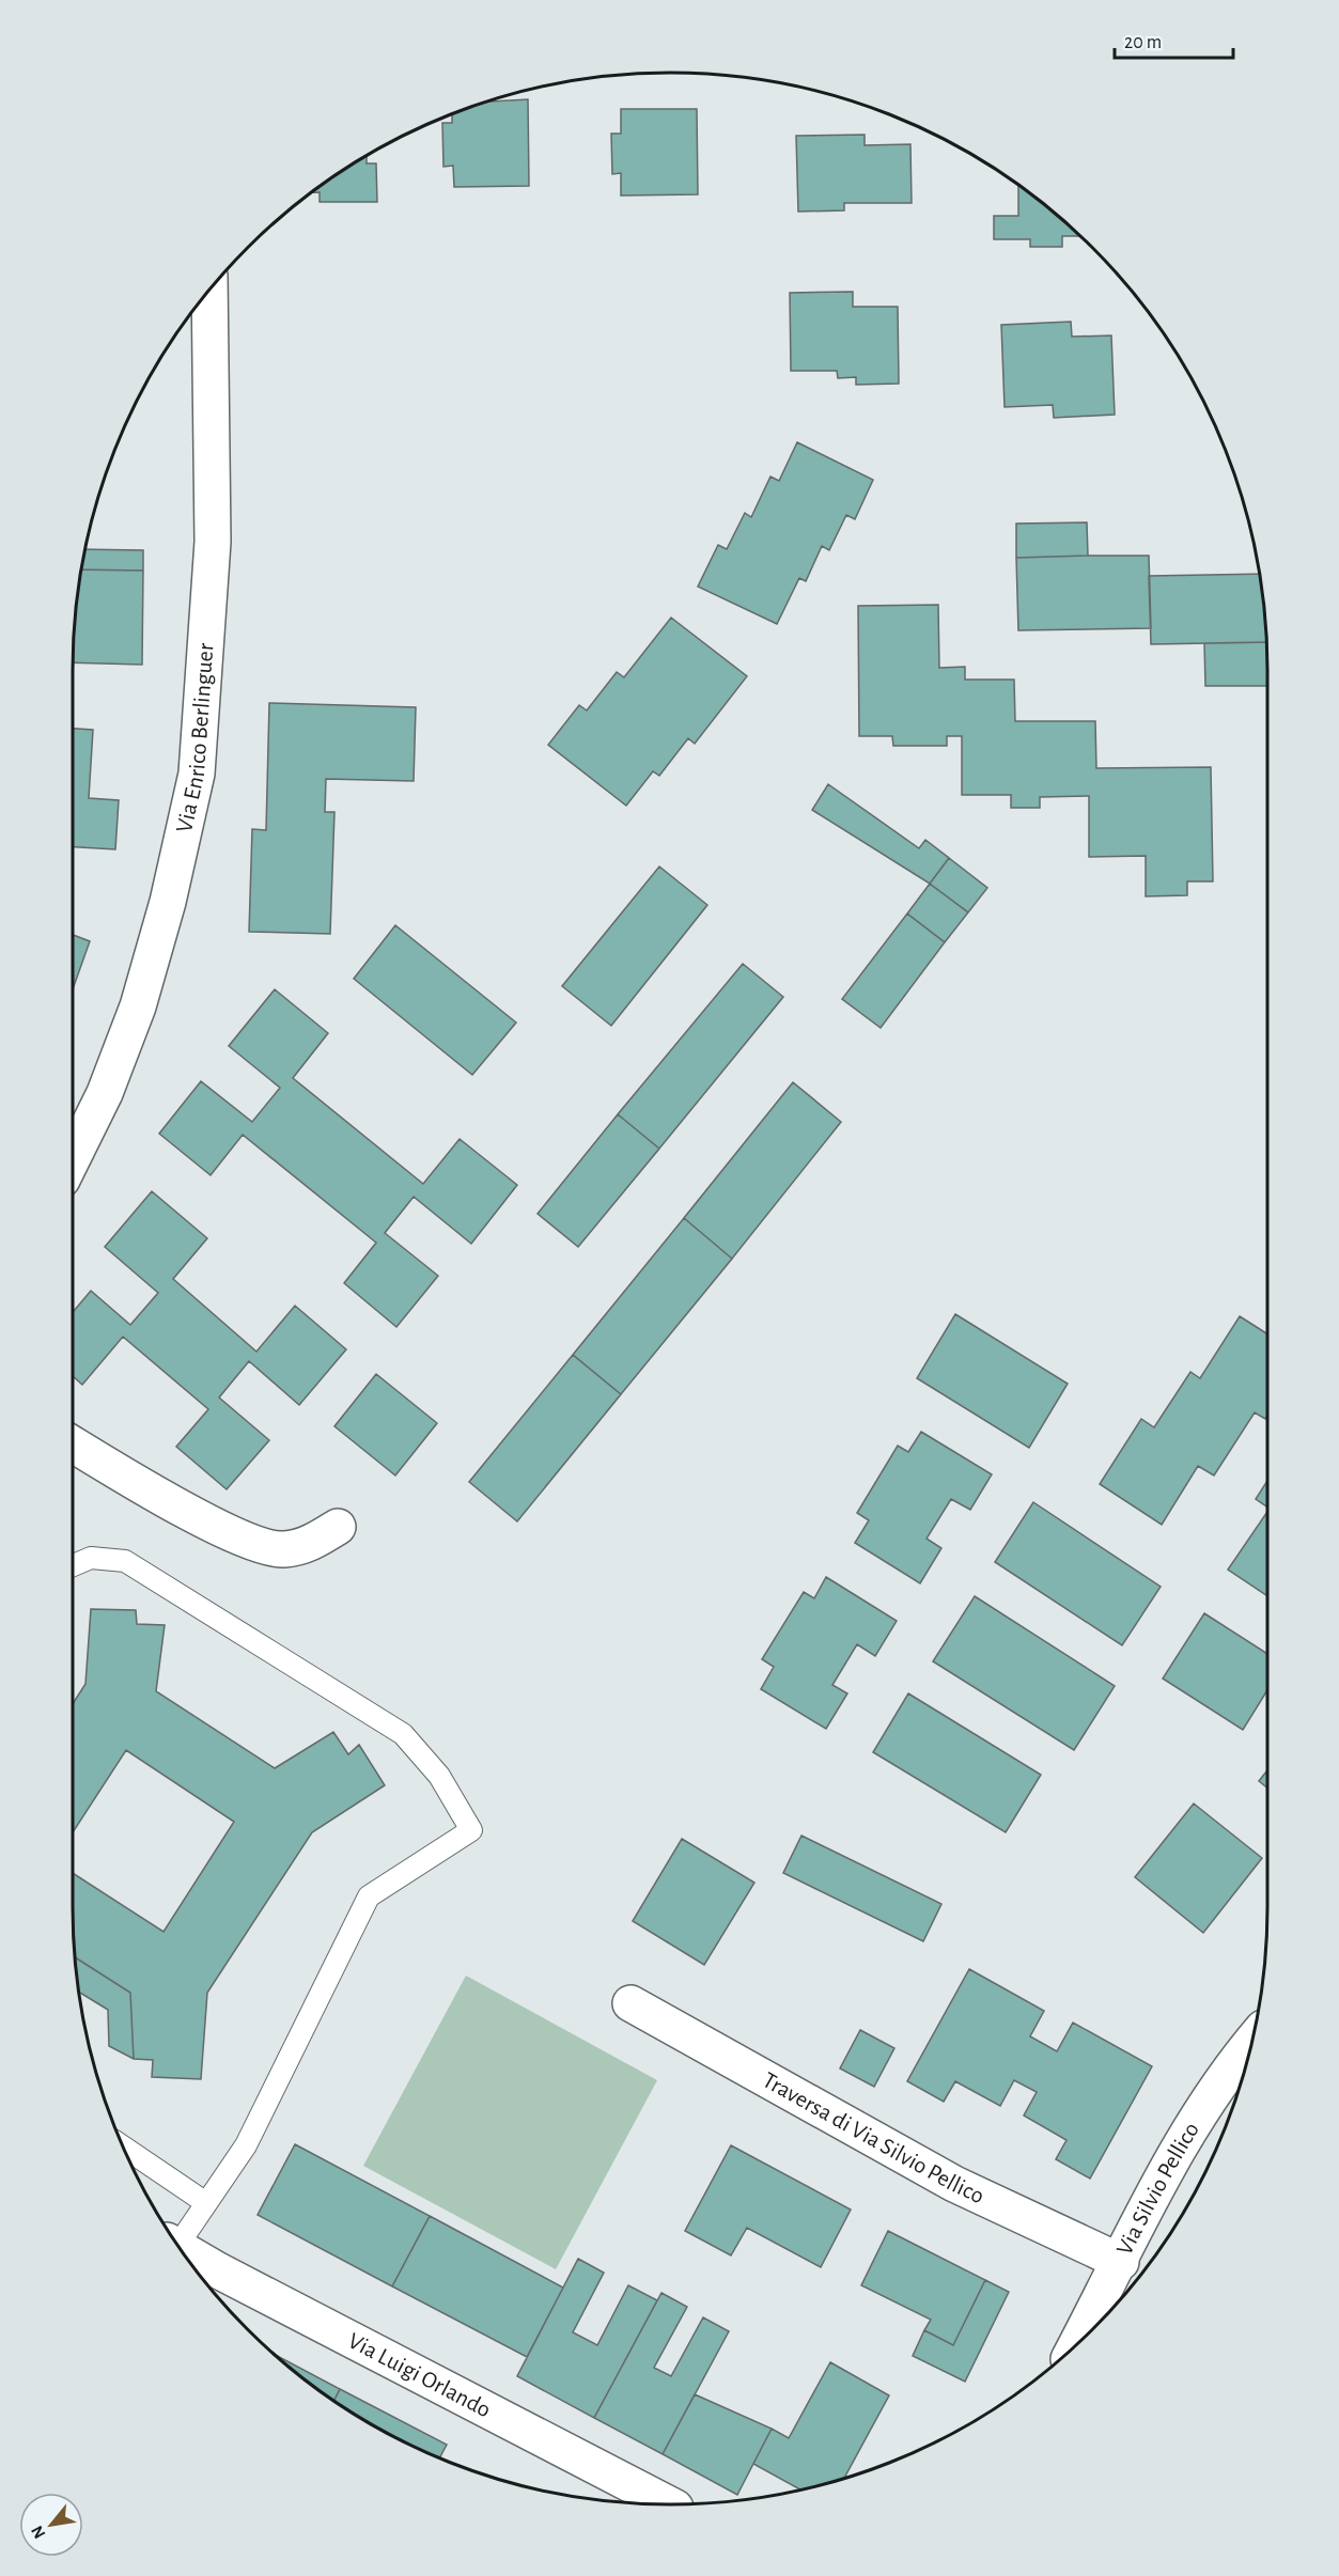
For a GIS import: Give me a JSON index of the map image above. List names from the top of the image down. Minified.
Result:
{"streets":{"street":["Via Enrico Berlinguer","Traversa di Via Silvio Pellico","Via Silvio Pellico","Via Luigi Orlando"]},"crossings":[["Traversa di Via Silvio Pellico","Via Silvio Pellico"]],"scale_bar":"20 m","north":"bottom left"}
